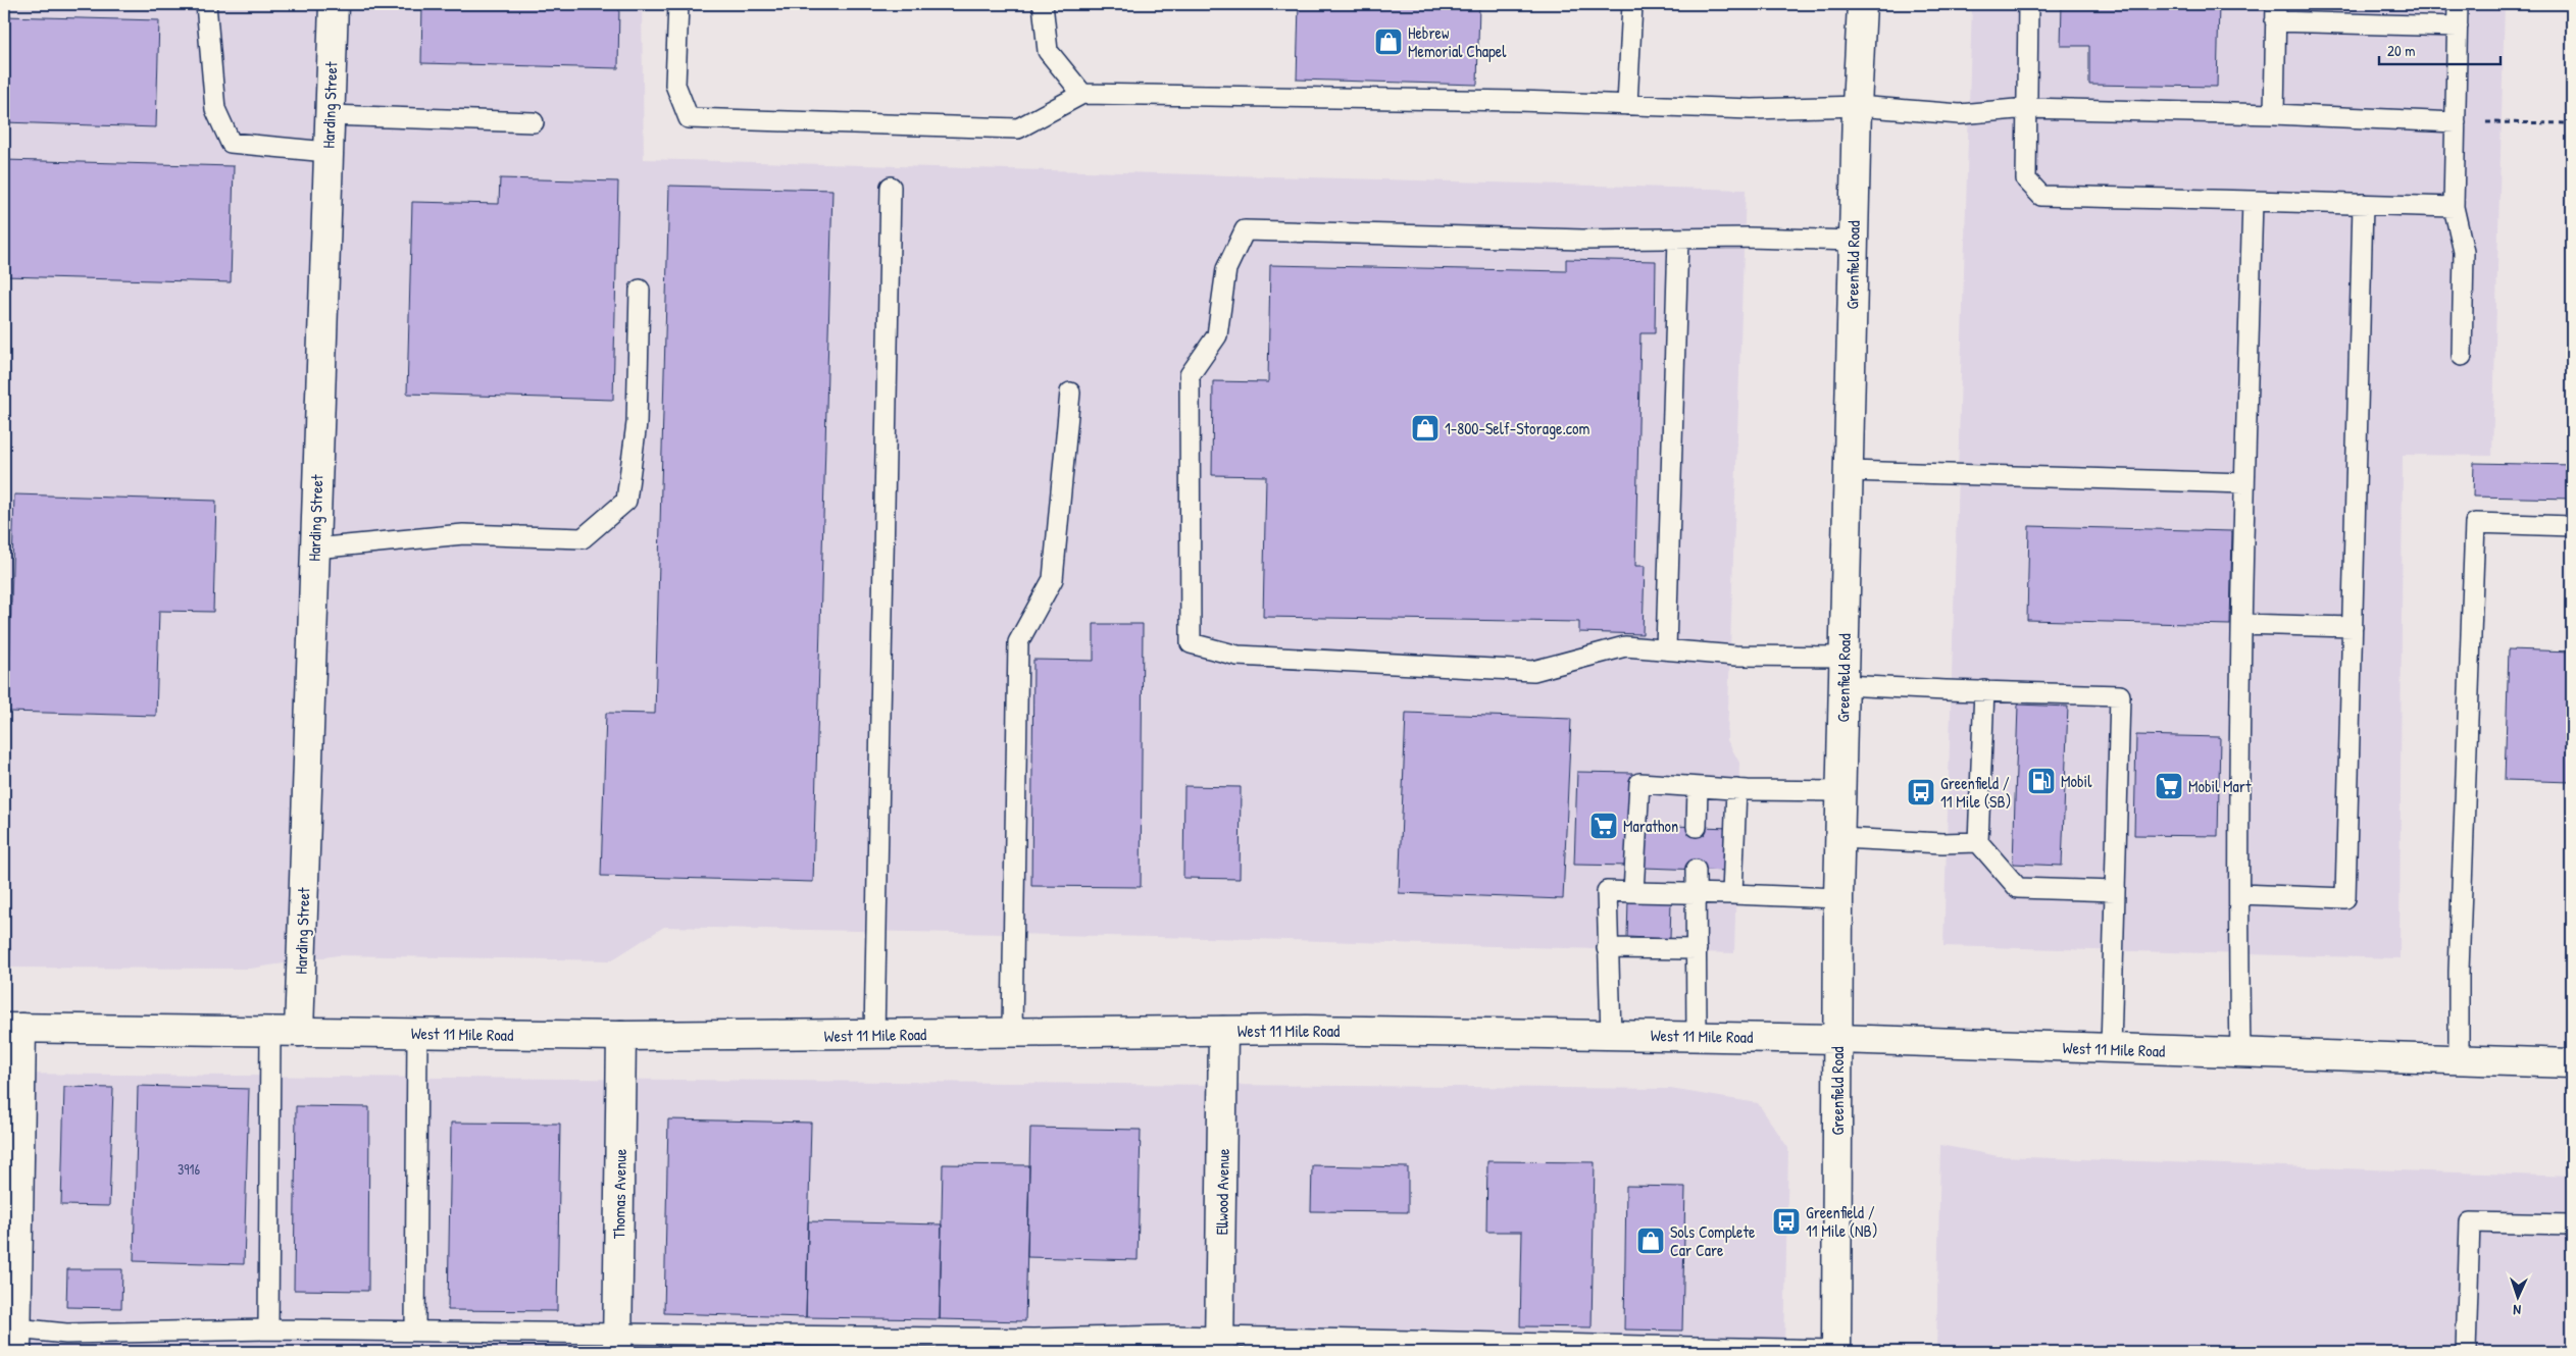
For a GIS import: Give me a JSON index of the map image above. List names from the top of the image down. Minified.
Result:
{"streets":{"main road":["Harding Street","Greenfield Road","West 11 Mile Road","Ellwood Avenue","Thomas Avenue"]},"crossings":[["Harding Street","West 11 Mile Road"],["Greenfield Road","West 11 Mile Road"],["West 11 Mile Road","Ellwood Avenue"],["West 11 Mile Road","Thomas Avenue"]],"places":{"shop":["Hebrew Memorial Chapel","1-800-Self-Storage.com","Sols Complete Car Care"],"fuel station":["Mobil"],"supermarket":["Mobil Mart","Marathon"],"bus stop":["Greenfield / 11 Mile (SB)","Greenfield / 11 Mile (NB)"]},"house_numbers":["3916"],"scale_bar":"20 m","north":"bottom"}
